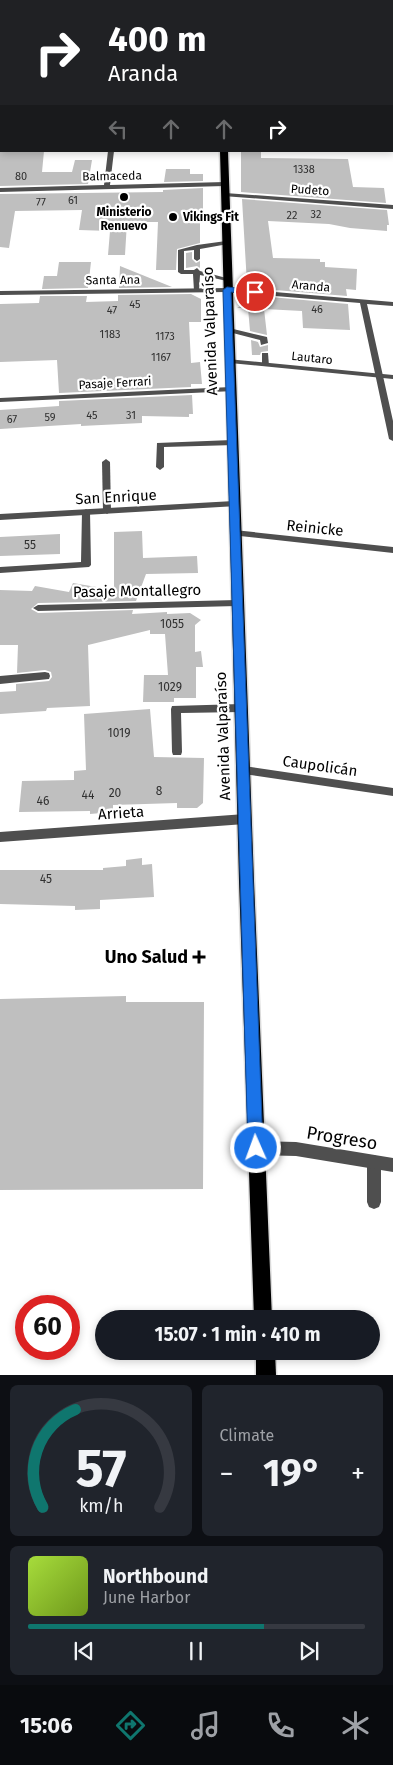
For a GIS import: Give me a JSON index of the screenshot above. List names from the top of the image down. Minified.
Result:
{"streets":{"main road":["Avenida Valparaíso"],"street":["Balmaceda","Pudeto","Santa Ana","Aranda","Lautaro","Pasaje Ferrari","San Enrique","Reinicke","Pasaje Montallegro","Caupolicán","Arrieta","Progreso"]},"crossings":[["Balmaceda","Avenida Valparaíso"],["Pudeto","Avenida Valparaíso"],["Santa Ana","Aranda"],["Santa Ana","Avenida Valparaíso"],["Aranda","Avenida Valparaíso"],["Avenida Valparaíso","Lautaro"],["Avenida Valparaíso","Pasaje Ferrari"],["Avenida Valparaíso","San Enrique"],["Avenida Valparaíso","Reinicke"],["Avenida Valparaíso","Pasaje Montallegro"],["Avenida Valparaíso","Caupolicán"],["Avenida Valparaíso","Arrieta"],["Avenida Valparaíso","Progreso"]],"places":{"other":["Ministerio Renuevo","Vikings Fit"],"health":["Uno Salud"]},"house_numbers":["1338","80","61","77","32","22","45","46","47","1183","1173","1167","45","31","59","67","55","1055","1029","1019","8","20","44","46","45"],"page":{"turn":["400 m","Aranda"],"limit":"60","trip":"15:07 · 1 min · 410 m","tile":"Climate","heat":["−","19°","+"],"song":["Northbound","June Harbor"],"tabs":"15:06","gauge":["57","km/h"]}}
